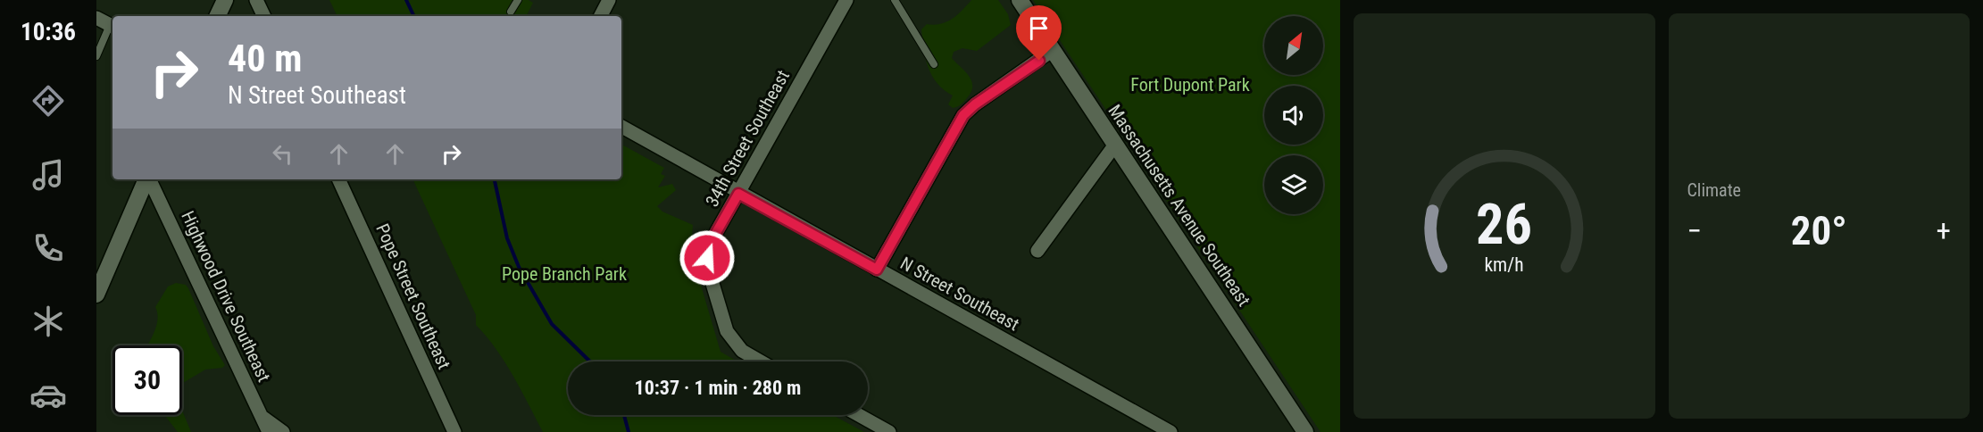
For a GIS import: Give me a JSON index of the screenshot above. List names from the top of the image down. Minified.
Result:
{"streets":{"street":["34th Street Southeast","Massachusetts Avenue Southeast","N Street Southeast","Highwood Drive Southeast","Pope Street Southeast"]},"crossings":[["34th Street Southeast","N Street Southeast"]],"parks":["Fort Dupont Park","Pope Branch Park"],"north":"top right","page":{"tabs":"10:36","tile":"Climate","turn":["40 m","N Street Southeast"],"heat":["−","20°","+"],"limit":"30","trip":"10:37 · 1 min · 280 m","gauge":["26","km/h"]}}
